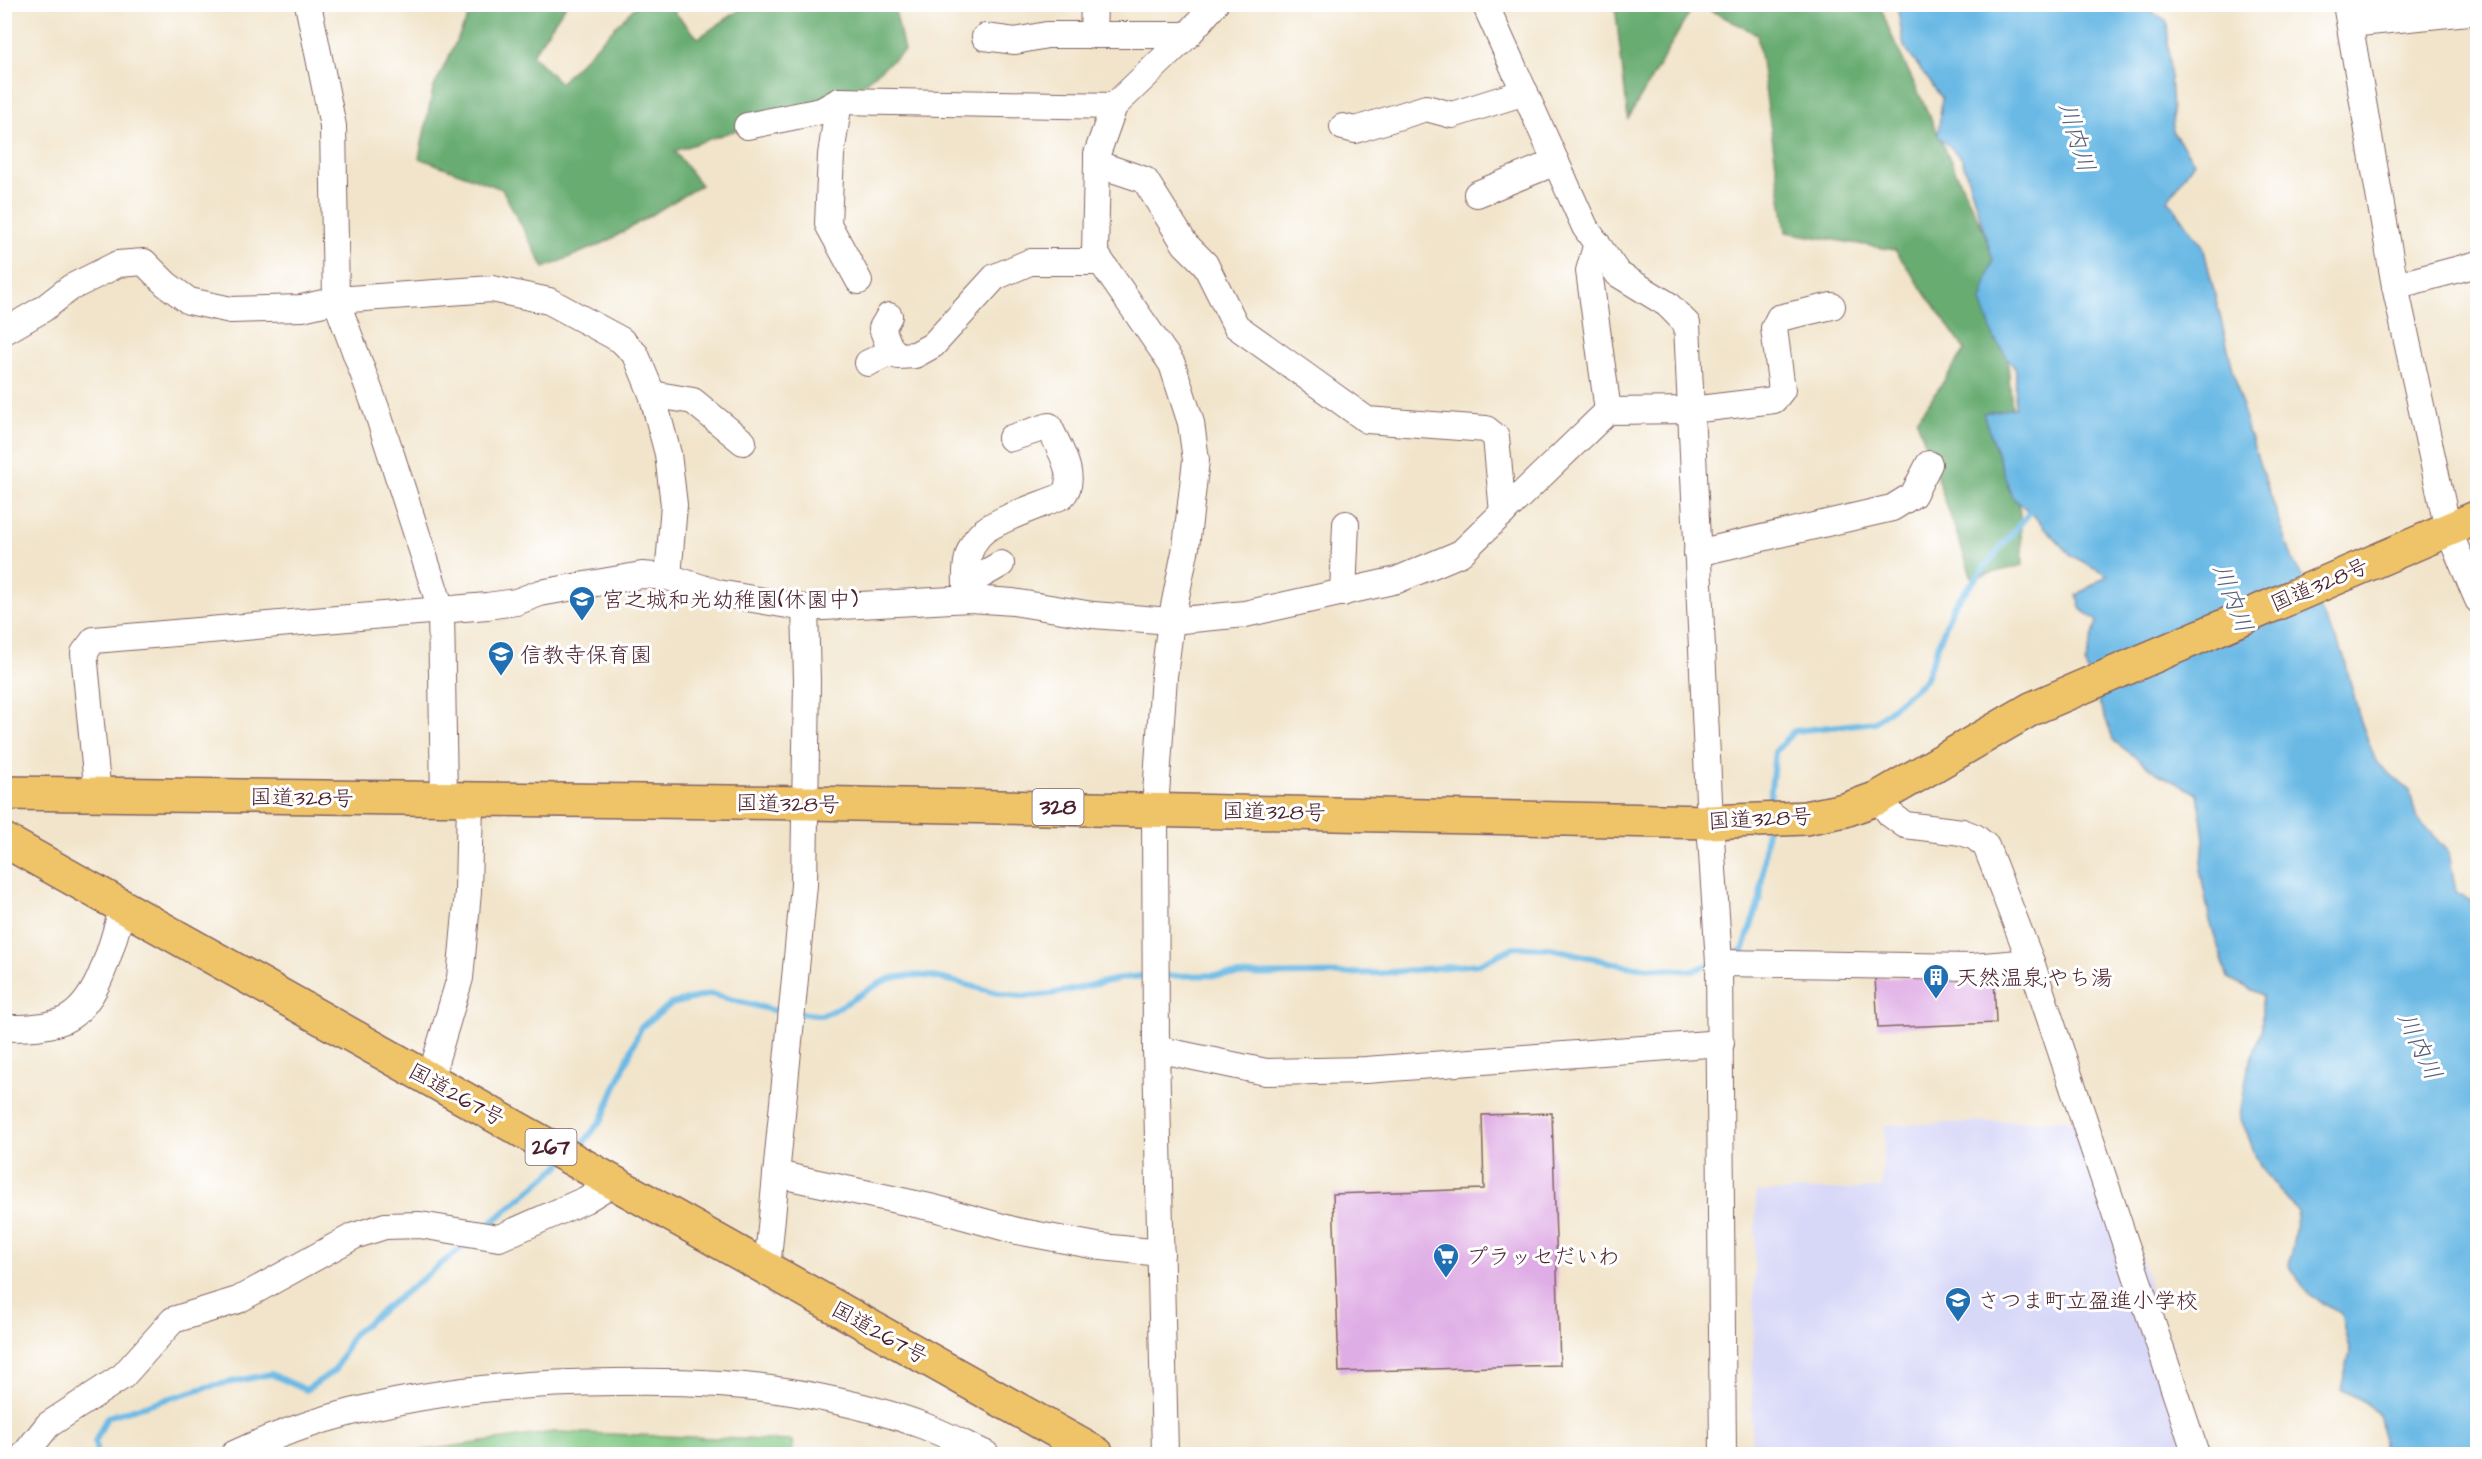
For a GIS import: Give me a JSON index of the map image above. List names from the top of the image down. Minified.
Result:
{"streets":{"highway":["国道328号","328","国道267号","267"]},"water":["川内川"],"places":{"school or university":["宮之城和光幼稚園(休園中)","信教寺保育園","さつま町立盈進小学校"],"building":["天然温泉;やち湯"],"supermarket":["プラッセだいわ"]}}
